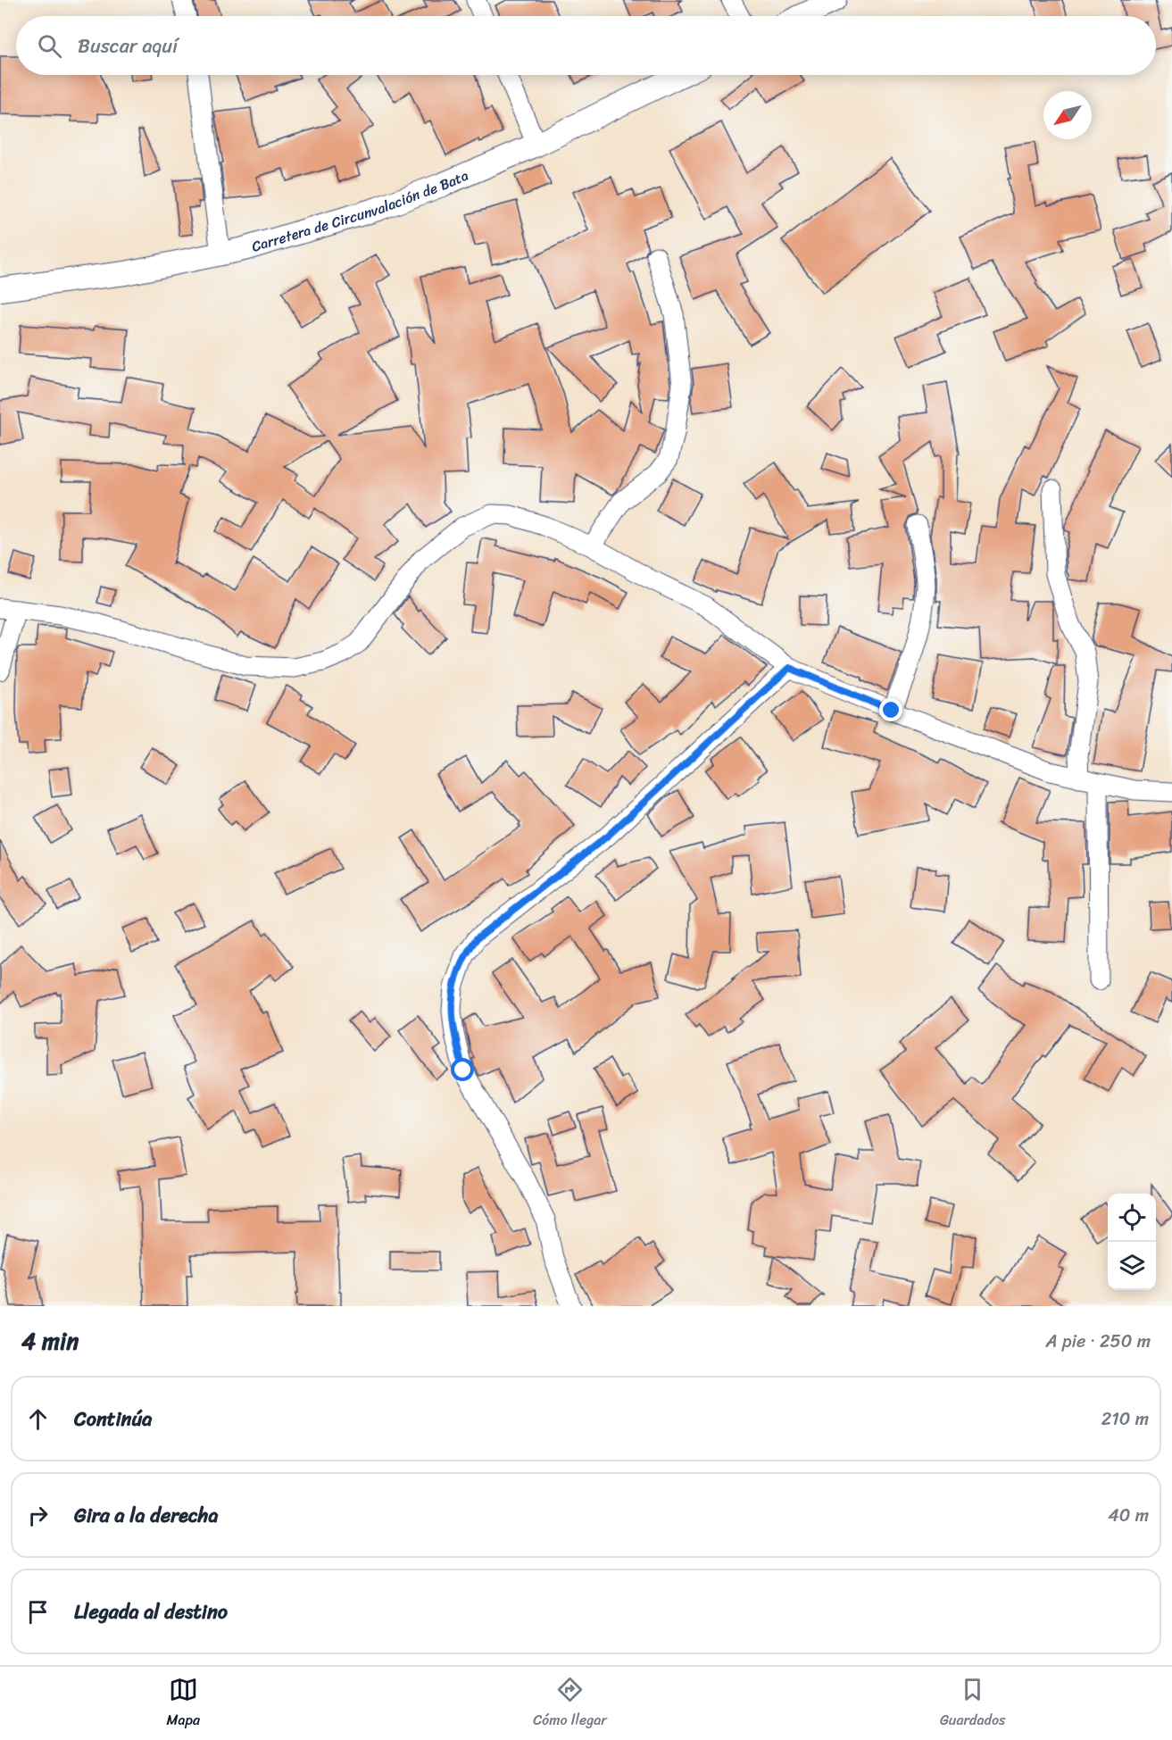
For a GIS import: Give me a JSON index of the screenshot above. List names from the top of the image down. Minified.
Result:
{"streets":{"main road":["Carretera de Circunvalación de Bata"]},"north":"bottom left","page":{"search":"Buscar aquí","heading":["4 min","A pie · 250 m"],"list":[["Continúa","210 m"],["Gira a la derecha","40 m"],"Llegada al destino"],"nav":["Mapa","Cómo llegar","Guardados"]}}
